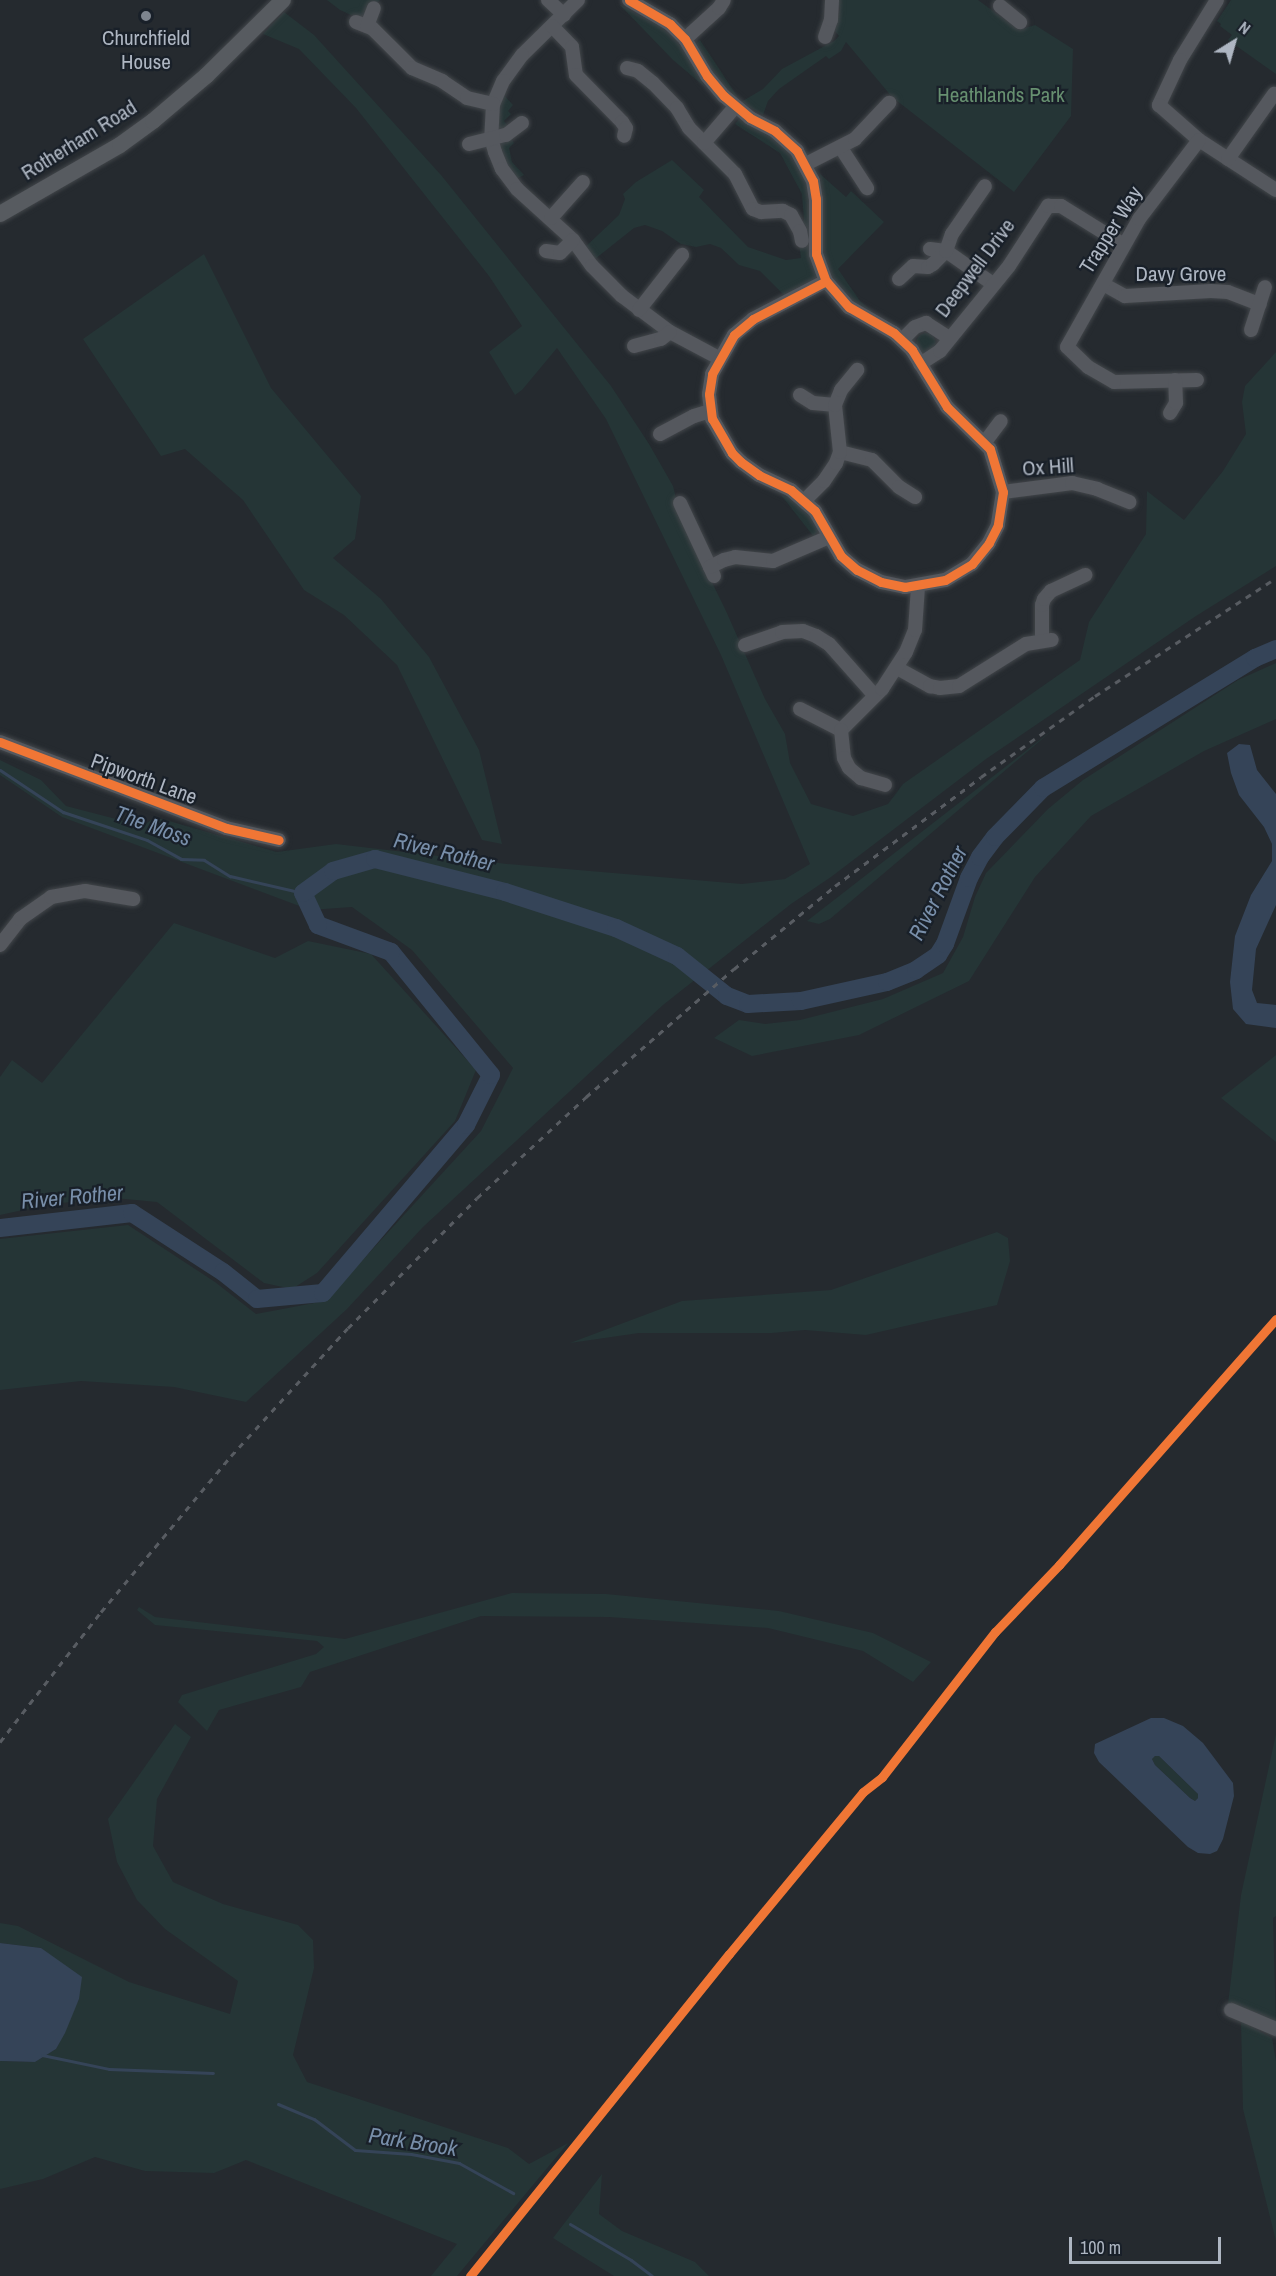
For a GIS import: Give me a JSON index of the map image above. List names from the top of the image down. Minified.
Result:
{"streets":{"main road":["Rotherham Road"],"street":["Trapper Way","Deepwell Drive","Davy Grove","Ox Hill","Pipworth Lane"]},"crossings":[["Trapper Way","Deepwell Drive"],["Trapper Way","Davy Grove"]],"water":["The Moss","River Rother","Park Brook"],"parks":["Heathlands Park"],"places":["Churchfield House"],"scale_bar":"100 m","north":"top right"}
